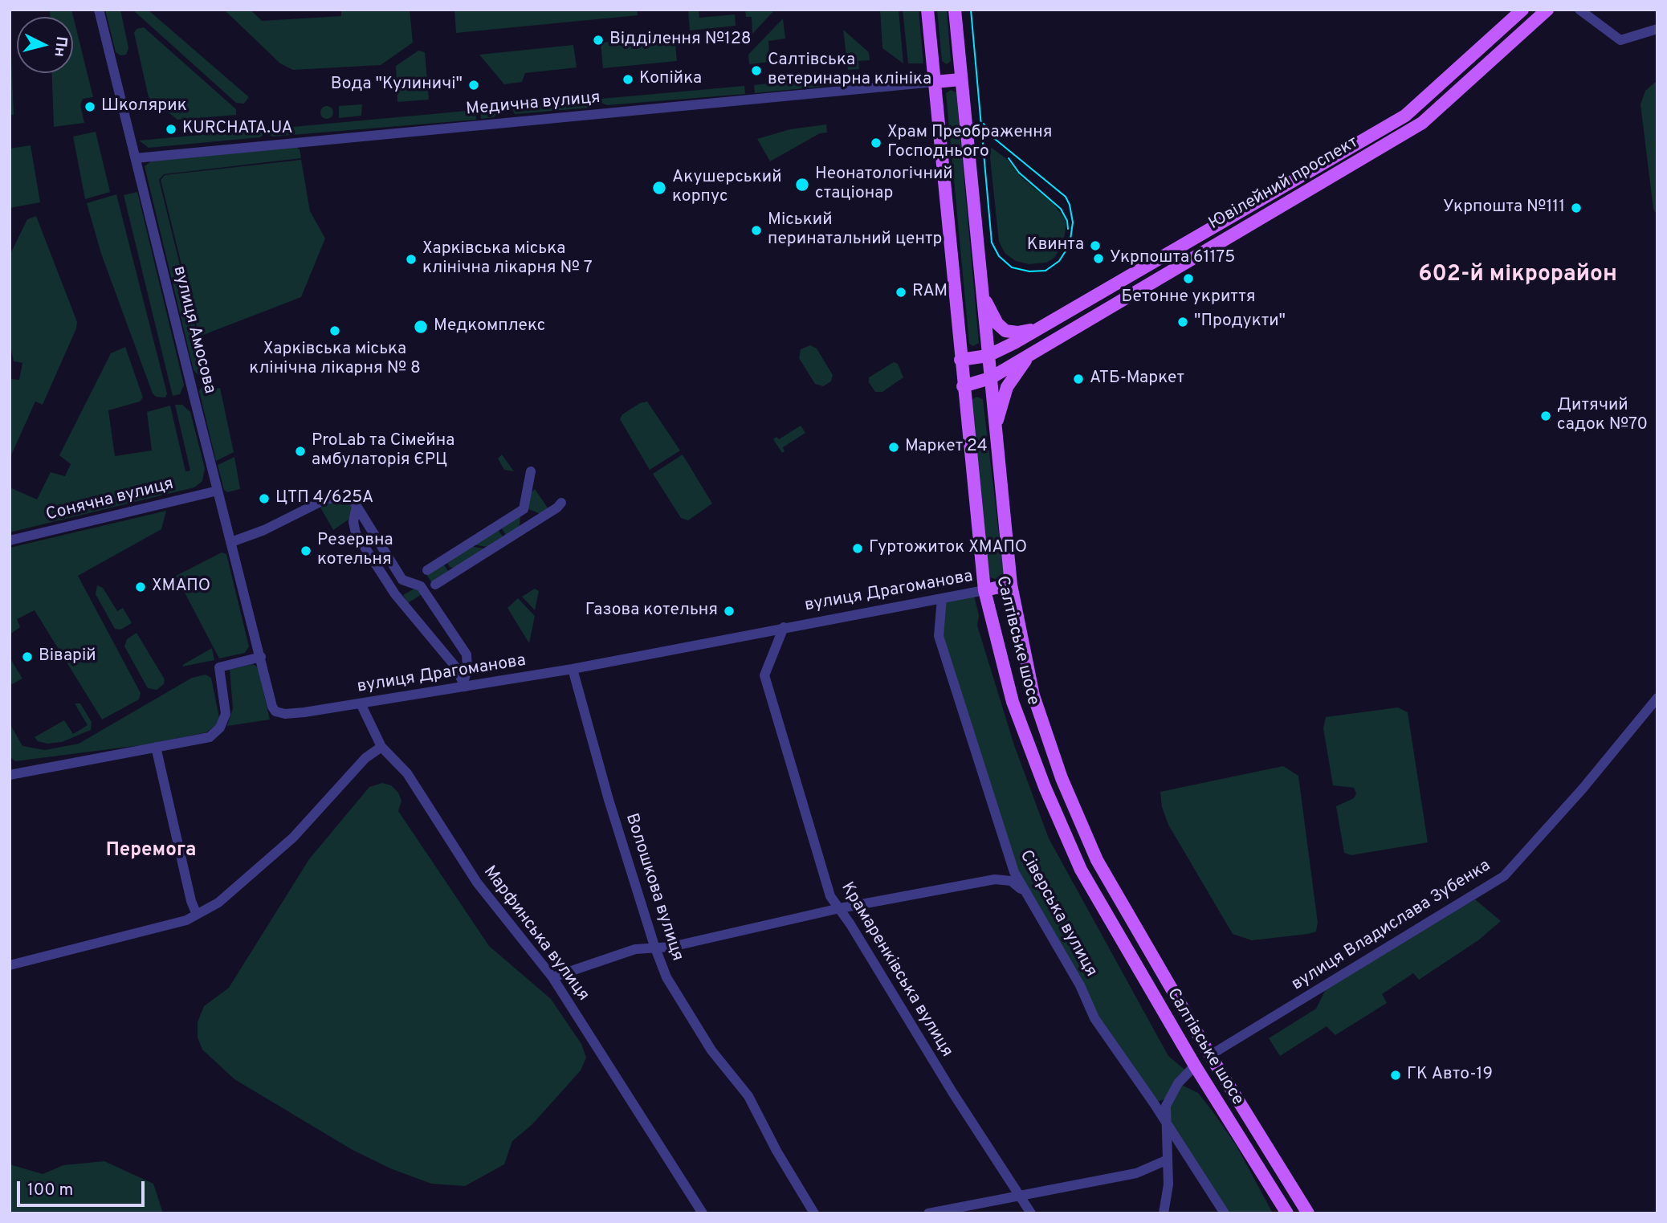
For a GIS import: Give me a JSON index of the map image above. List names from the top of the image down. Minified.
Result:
{"streets":{"main road":["Ювілейний проспект","Салтівське шосе"],"street":["Медична вулиця","вулиця Амосова","Сонячна вулиця","вулиця Драгоманова","Волошкова вулиця","Сіверська вулиця","вулиця Владислава Зубенка","Марфинська вулиця","Крамаренківська вулиця"]},"crossings":[["Медична вулиця","вулиця Амосова"],["Медична вулиця","Салтівське шосе"],["Ювілейний проспект","Салтівське шосе"],["вулиця Амосова","Сонячна вулиця"],["вулиця Амосова","вулиця Драгоманова"],["вулиця Драгоманова","Салтівське шосе"],["вулиця Драгоманова","Волошкова вулиця"],["вулиця Драгоманова","Сіверська вулиця"],["вулиця Драгоманова","Марфинська вулиця"],["вулиця Драгоманова","Крамаренківська вулиця"],["Салтівське шосе","вулиця Владислава Зубенка"]],"districts":["602-й мікрорайон","Перемога"],"places":["Відділення №128","Салтівська ветеринарна клініка","Копійка","Вода \"Кулиничі\"","Школярик","KURCHATA.UA","Храм Преображення Господнього","Неонатологічний стаціонар","Акушерський корпус","Укрпошта №111","Міський перинатальний центр","Квинта","Укрпошта 61175","Харківська міська клінічна лікарня № 7","Бетонне укриття","RAM","\"Продукти\"","Медкомплекс","Харківська міська клінічна лікарня № 8","АТБ-Маркет","Дитячий садок №70","Маркет 24","ProLab та Сімейна амбулаторія ЄРЦ","ЦТП 4/625А","Гуртожиток ХМАПО","Резервна котельня","ХМАПО","Газова котельня","Віварій","ГК Авто-19"],"scale_bar":"100 m","north":"right"}
